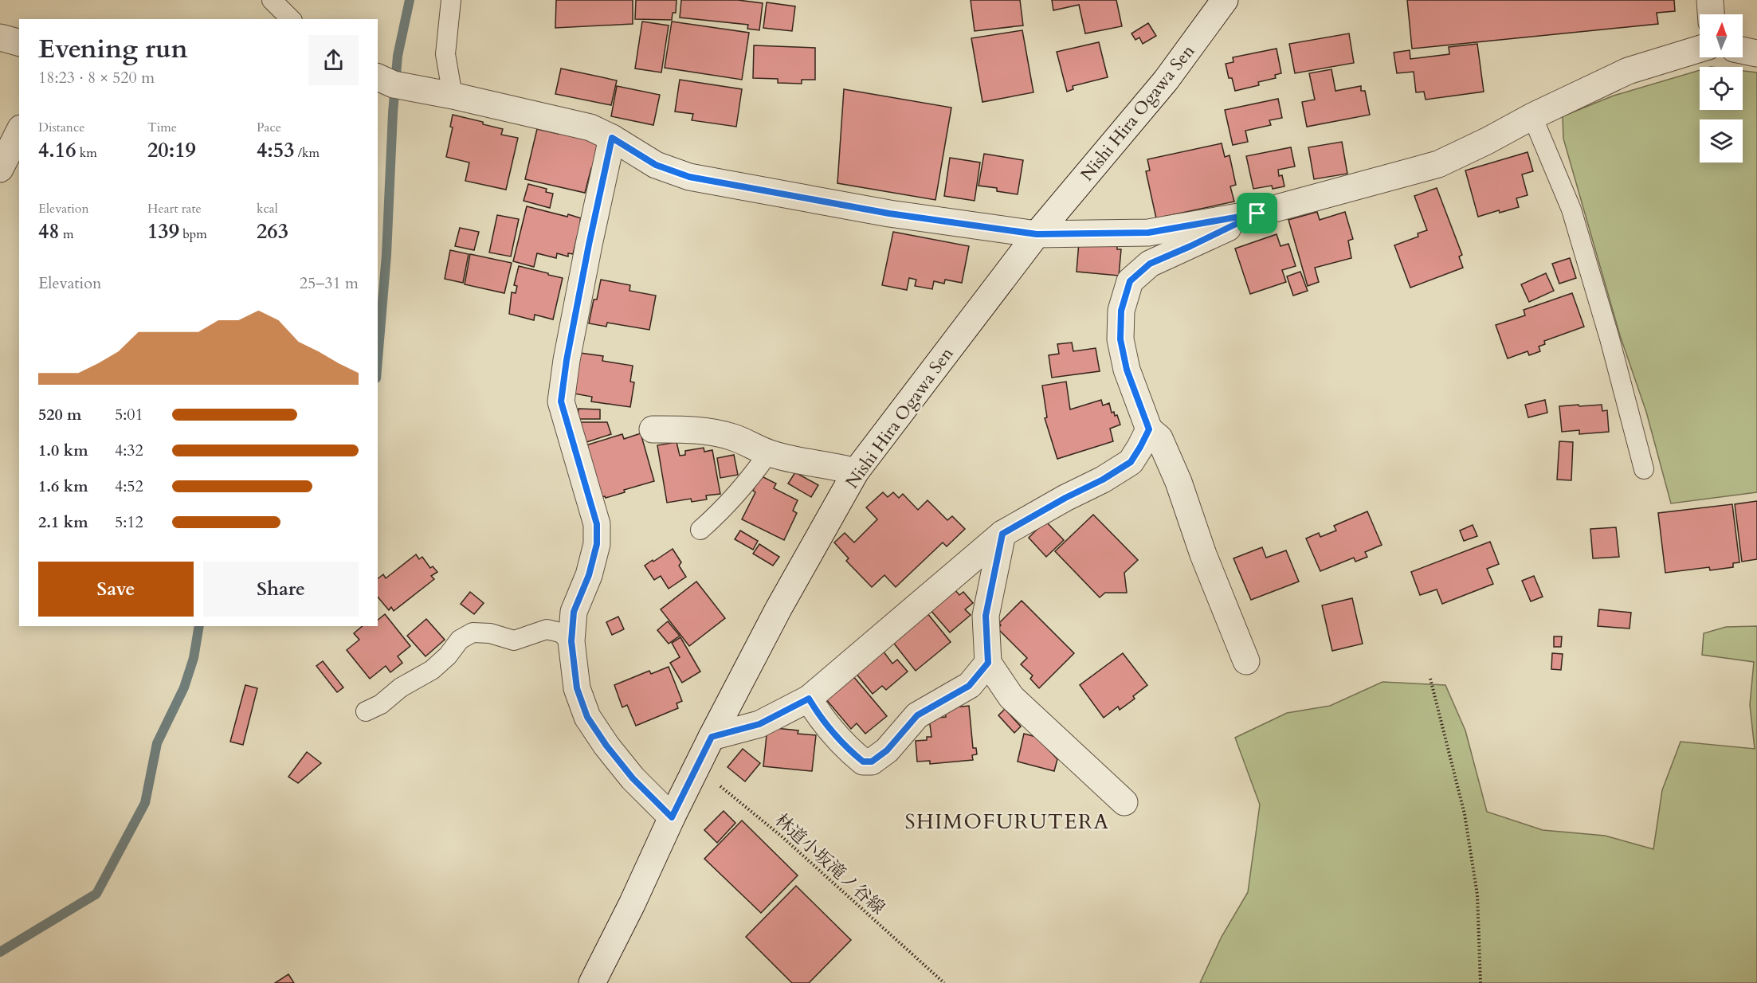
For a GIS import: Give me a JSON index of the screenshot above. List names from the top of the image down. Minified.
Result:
{"streets":{"street":["Nishi Hira Ogawa Sen"],"path":["林道小坂滝ノ谷線"]},"crossings":[["Nishi Hira Ogawa Sen","林道小坂滝ノ谷線"]],"districts":["SHIMOFURUTERA"],"north":"top","page":{"heading":["Evening run","18:23 · 8 × 520 m"],"stats":[["Distance","4.16 km"],["Time","20:19"],["Pace","4:53 /km"],["Elevation","48 m"],["Heart rate","139 bpm"],["kcal","263"]],"chart":["Elevation","25–31 m"],"list":[{"name":"520 m","note":"5:01"},{"name":"1.0 km","note":"4:32"},{"name":"1.6 km","note":"4:52"},{"name":"2.1 km","note":"5:12"}],"buttons":["Save","Share"]}}
